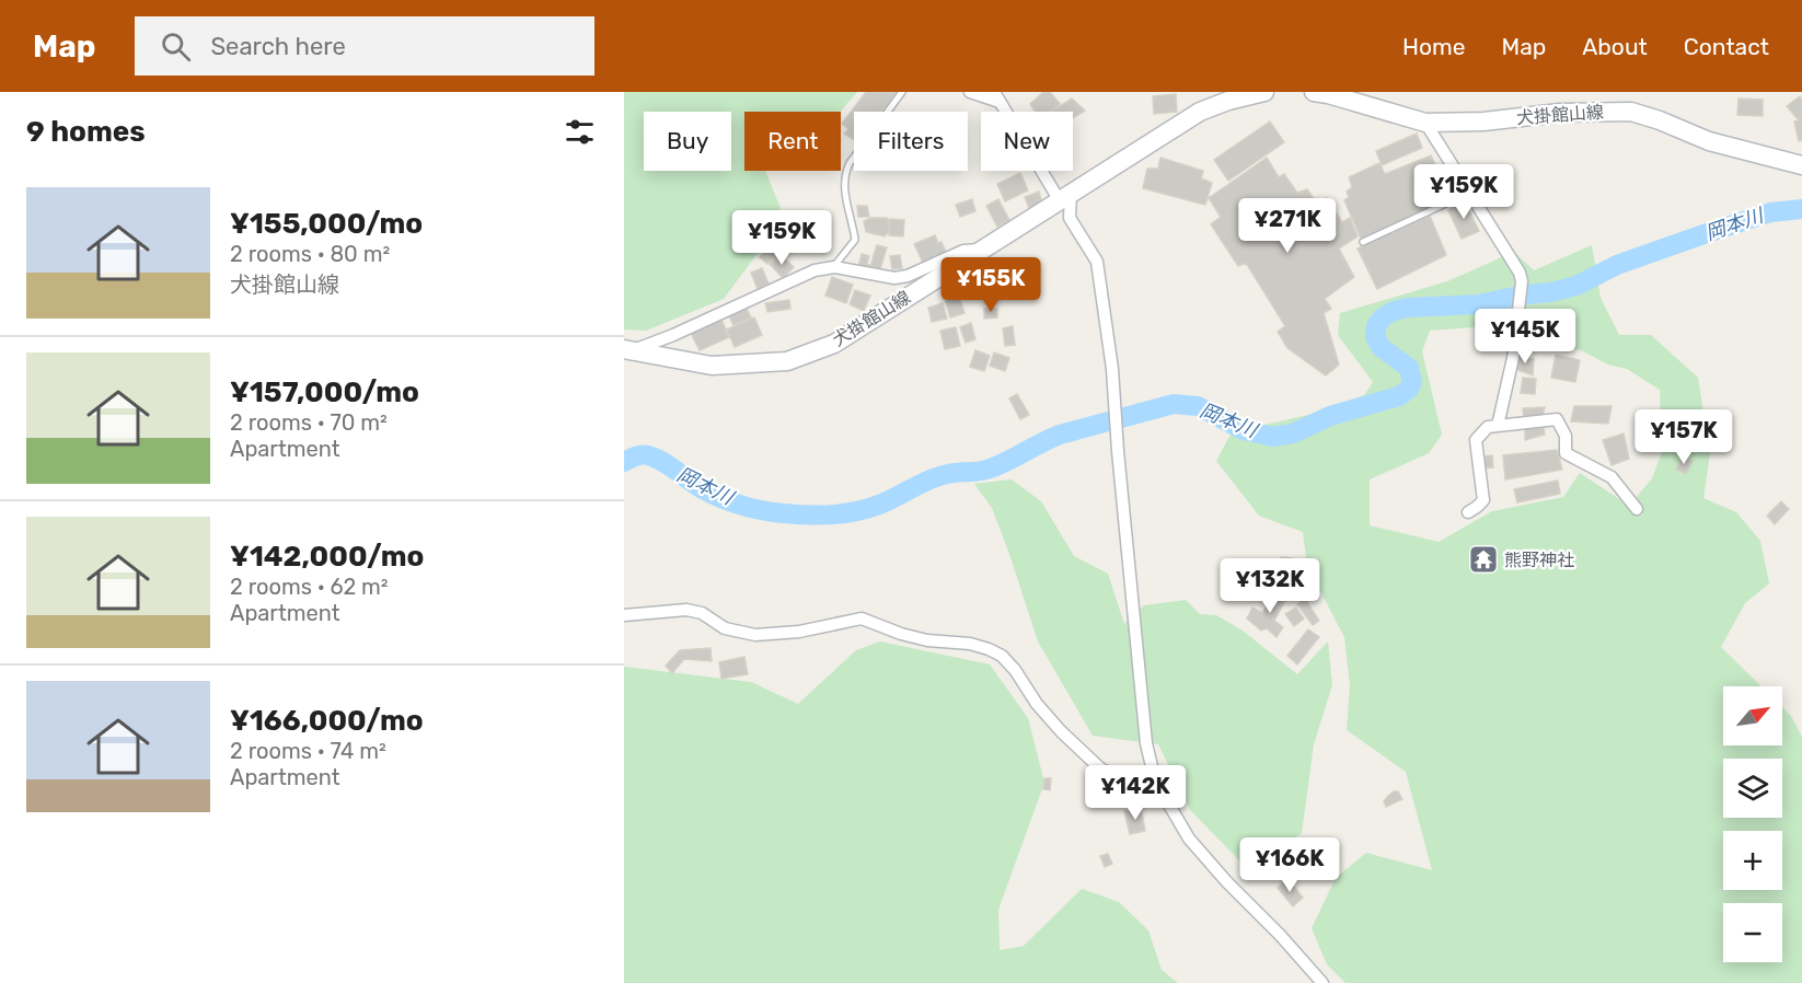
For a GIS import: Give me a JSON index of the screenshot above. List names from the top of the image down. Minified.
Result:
{"streets":{"main road":["犬掛館山線"]},"water":["岡本川"],"places":{"temple":["熊野神社"]},"north":"top right","page":{"header":"Map","search":"Search here","nav":["Home","Map","About","Contact"],"heading":"9 homes","chip":["Buy","Rent","Filters","New"],"price":["¥159K","¥271K","¥159K","¥155K","¥145K","¥157K","¥132K","¥142K","¥166K"],"list":[{"name":"¥155,000/mo","note":"2 rooms · 80 m² · 犬掛館山線"},{"name":"¥157,000/mo","note":"2 rooms · 70 m² · Apartment"},{"name":"¥142,000/mo","note":"2 rooms · 62 m² · Apartment"},{"name":"¥166,000/mo","note":"2 rooms · 74 m² · Apartment"}],"map_buttons":["+","−"]}}
